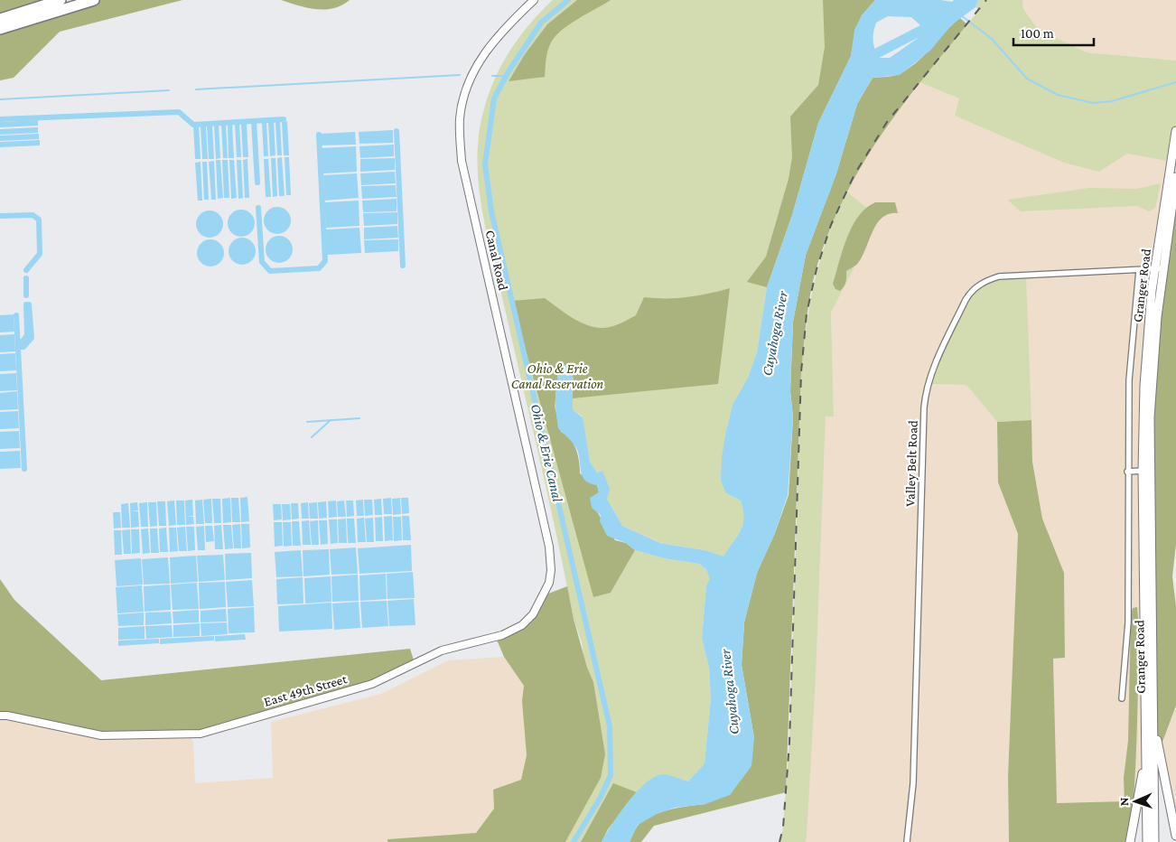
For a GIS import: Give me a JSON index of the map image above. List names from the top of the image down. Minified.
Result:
{"streets":{"main road":["Granger Road"],"street":["Canal Road","Valley Belt Road","East 49th Street"]},"crossings":[["Canal Road","East 49th Street"],["Granger Road","Valley Belt Road"]],"water":["Cuyahoga River","Ohio & Erie Canal"],"parks":["Ohio & Erie Canal Reservation"],"scale_bar":"100 m","north":"left"}
